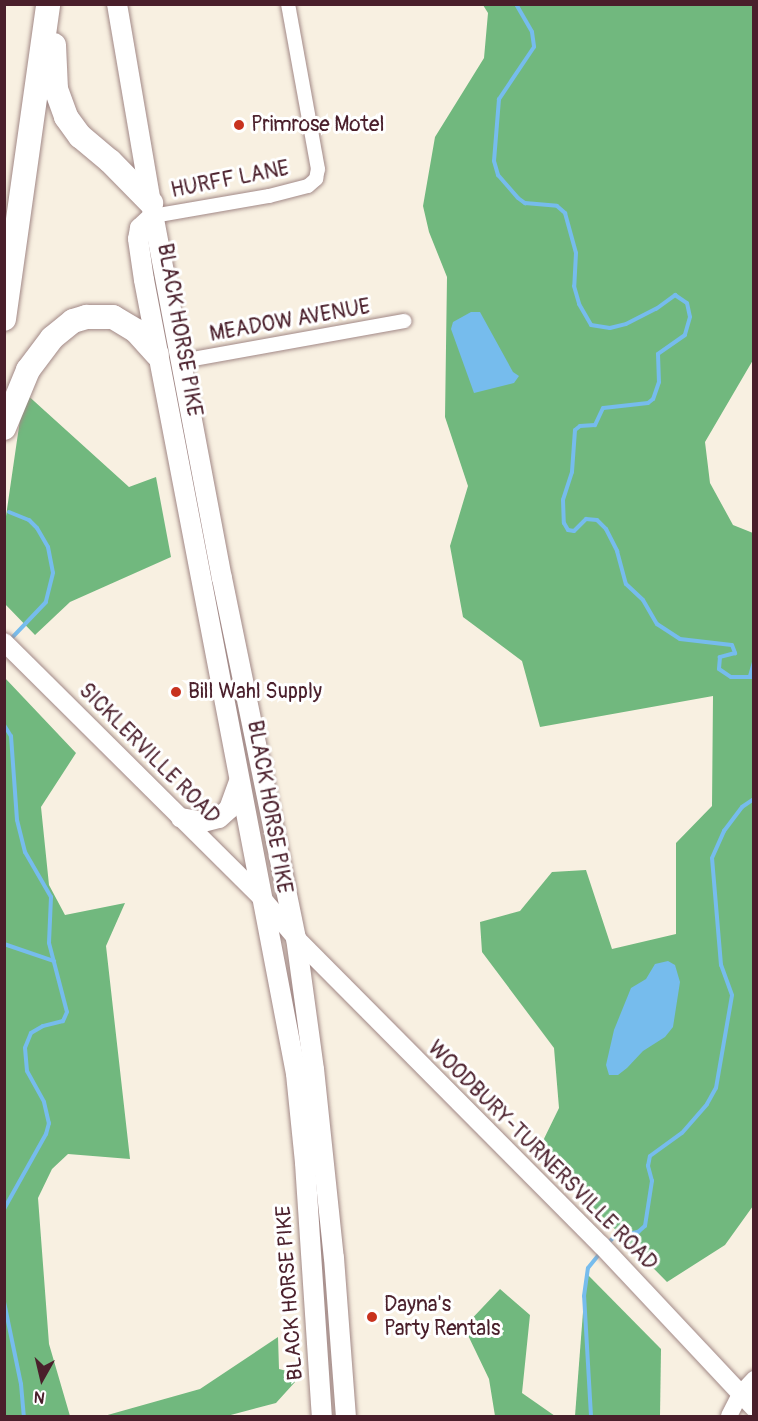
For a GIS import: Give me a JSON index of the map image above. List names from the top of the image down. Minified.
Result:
{"streets":{"main road":["BLACK HORSE PIKE","SICKLERVILLE ROAD","WOODBURY-TURNERSVILLE ROAD"],"street":["HURFF LANE","MEADOW AVENUE"]},"crossings":[["HURFF LANE","BLACK HORSE PIKE"],["MEADOW AVENUE","BLACK HORSE PIKE"],["BLACK HORSE PIKE","SICKLERVILLE ROAD"],["BLACK HORSE PIKE","WOODBURY-TURNERSVILLE ROAD"],["SICKLERVILLE ROAD","WOODBURY-TURNERSVILLE ROAD"]],"places":["Primrose Motel","Bill Wahl Supply","Dayna's Party Rentals"],"north":"bottom"}
